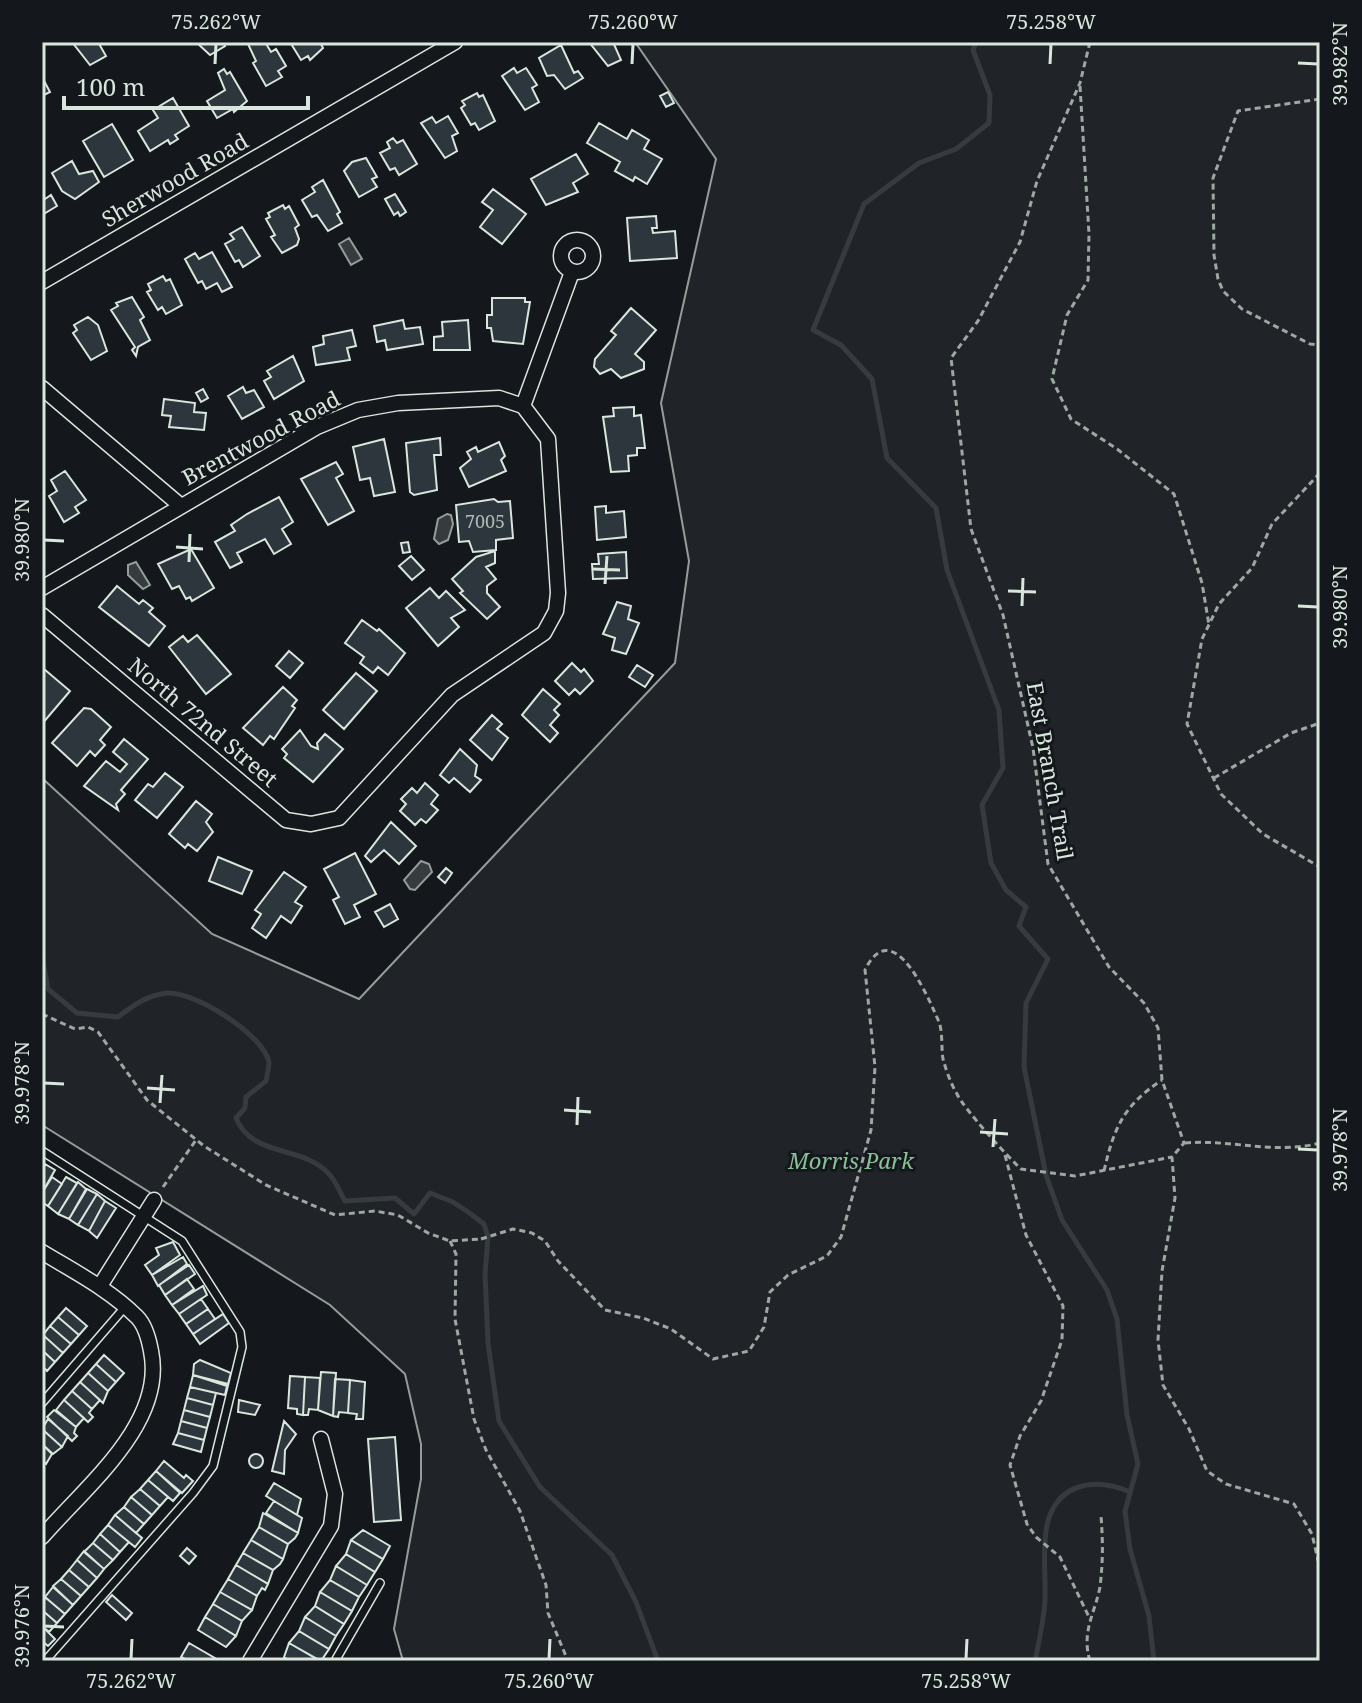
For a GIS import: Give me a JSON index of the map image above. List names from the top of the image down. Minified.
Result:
{"streets":{"street":["Sherwood Road","Brentwood Road","North 72nd Street"],"path":["East Branch Trail"]},"crossings":[["Brentwood Road","North 72nd Street"]],"parks":["Morris Park"],"house_numbers":["7005"],"scale_bar":"100 m","coordinates":["75.262°W","75.260°W","75.258°W","39.982°N","39.980°N","39.978°N","39.976°N"]}
